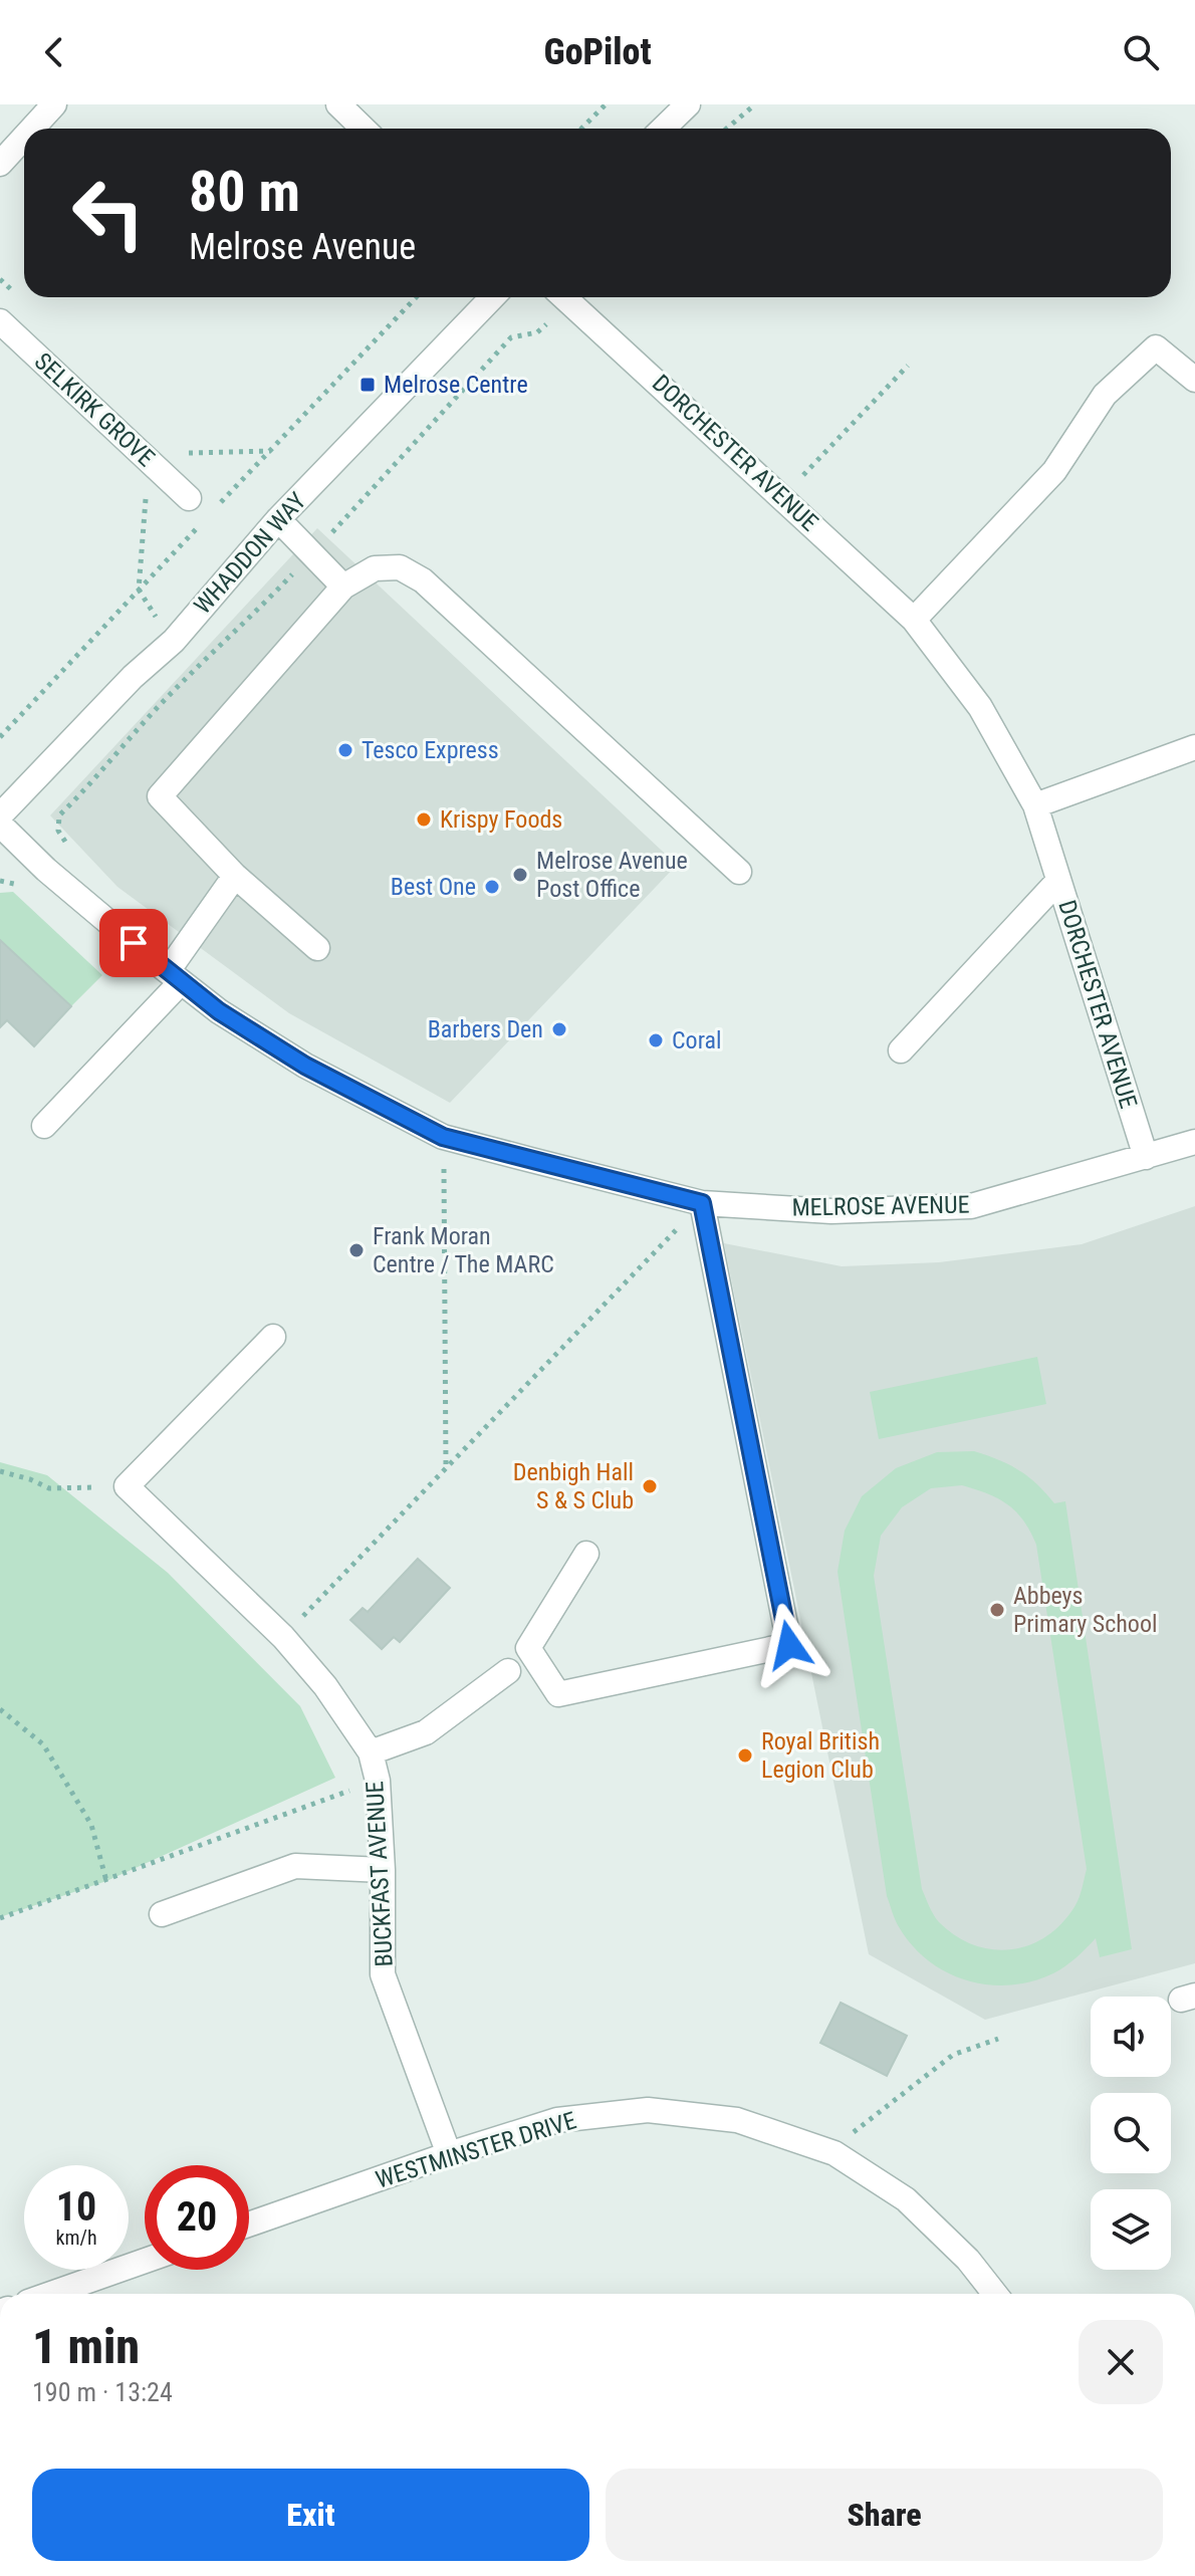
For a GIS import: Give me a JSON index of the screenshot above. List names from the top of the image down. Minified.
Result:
{"streets":{"street":["SELKIRK GROVE","DORCHESTER AVENUE","WHADDON WAY","MELROSE AVENUE","BUCKFAST AVENUE","WESTMINSTER DRIVE"]},"crossings":[["DORCHESTER AVENUE","MELROSE AVENUE"],["BUCKFAST AVENUE","WESTMINSTER DRIVE"]],"places":{"transit":["Melrose Centre"],"other":["Tesco Express","Krispy Foods","Melrose Avenue Post Office","Best One","Barbers Den","Coral","Frank Moran Centre / The MARC","Denbigh Hall S & S Club","Abbeys Primary School","Royal British Legion Club"]},"page":{"header":"GoPilot","turn":["80 m","Melrose Avenue"],"speed":"10 km/h","limit":"20","heading":["1 min","190 m · 13:24"],"buttons":["Exit","Share"]}}
